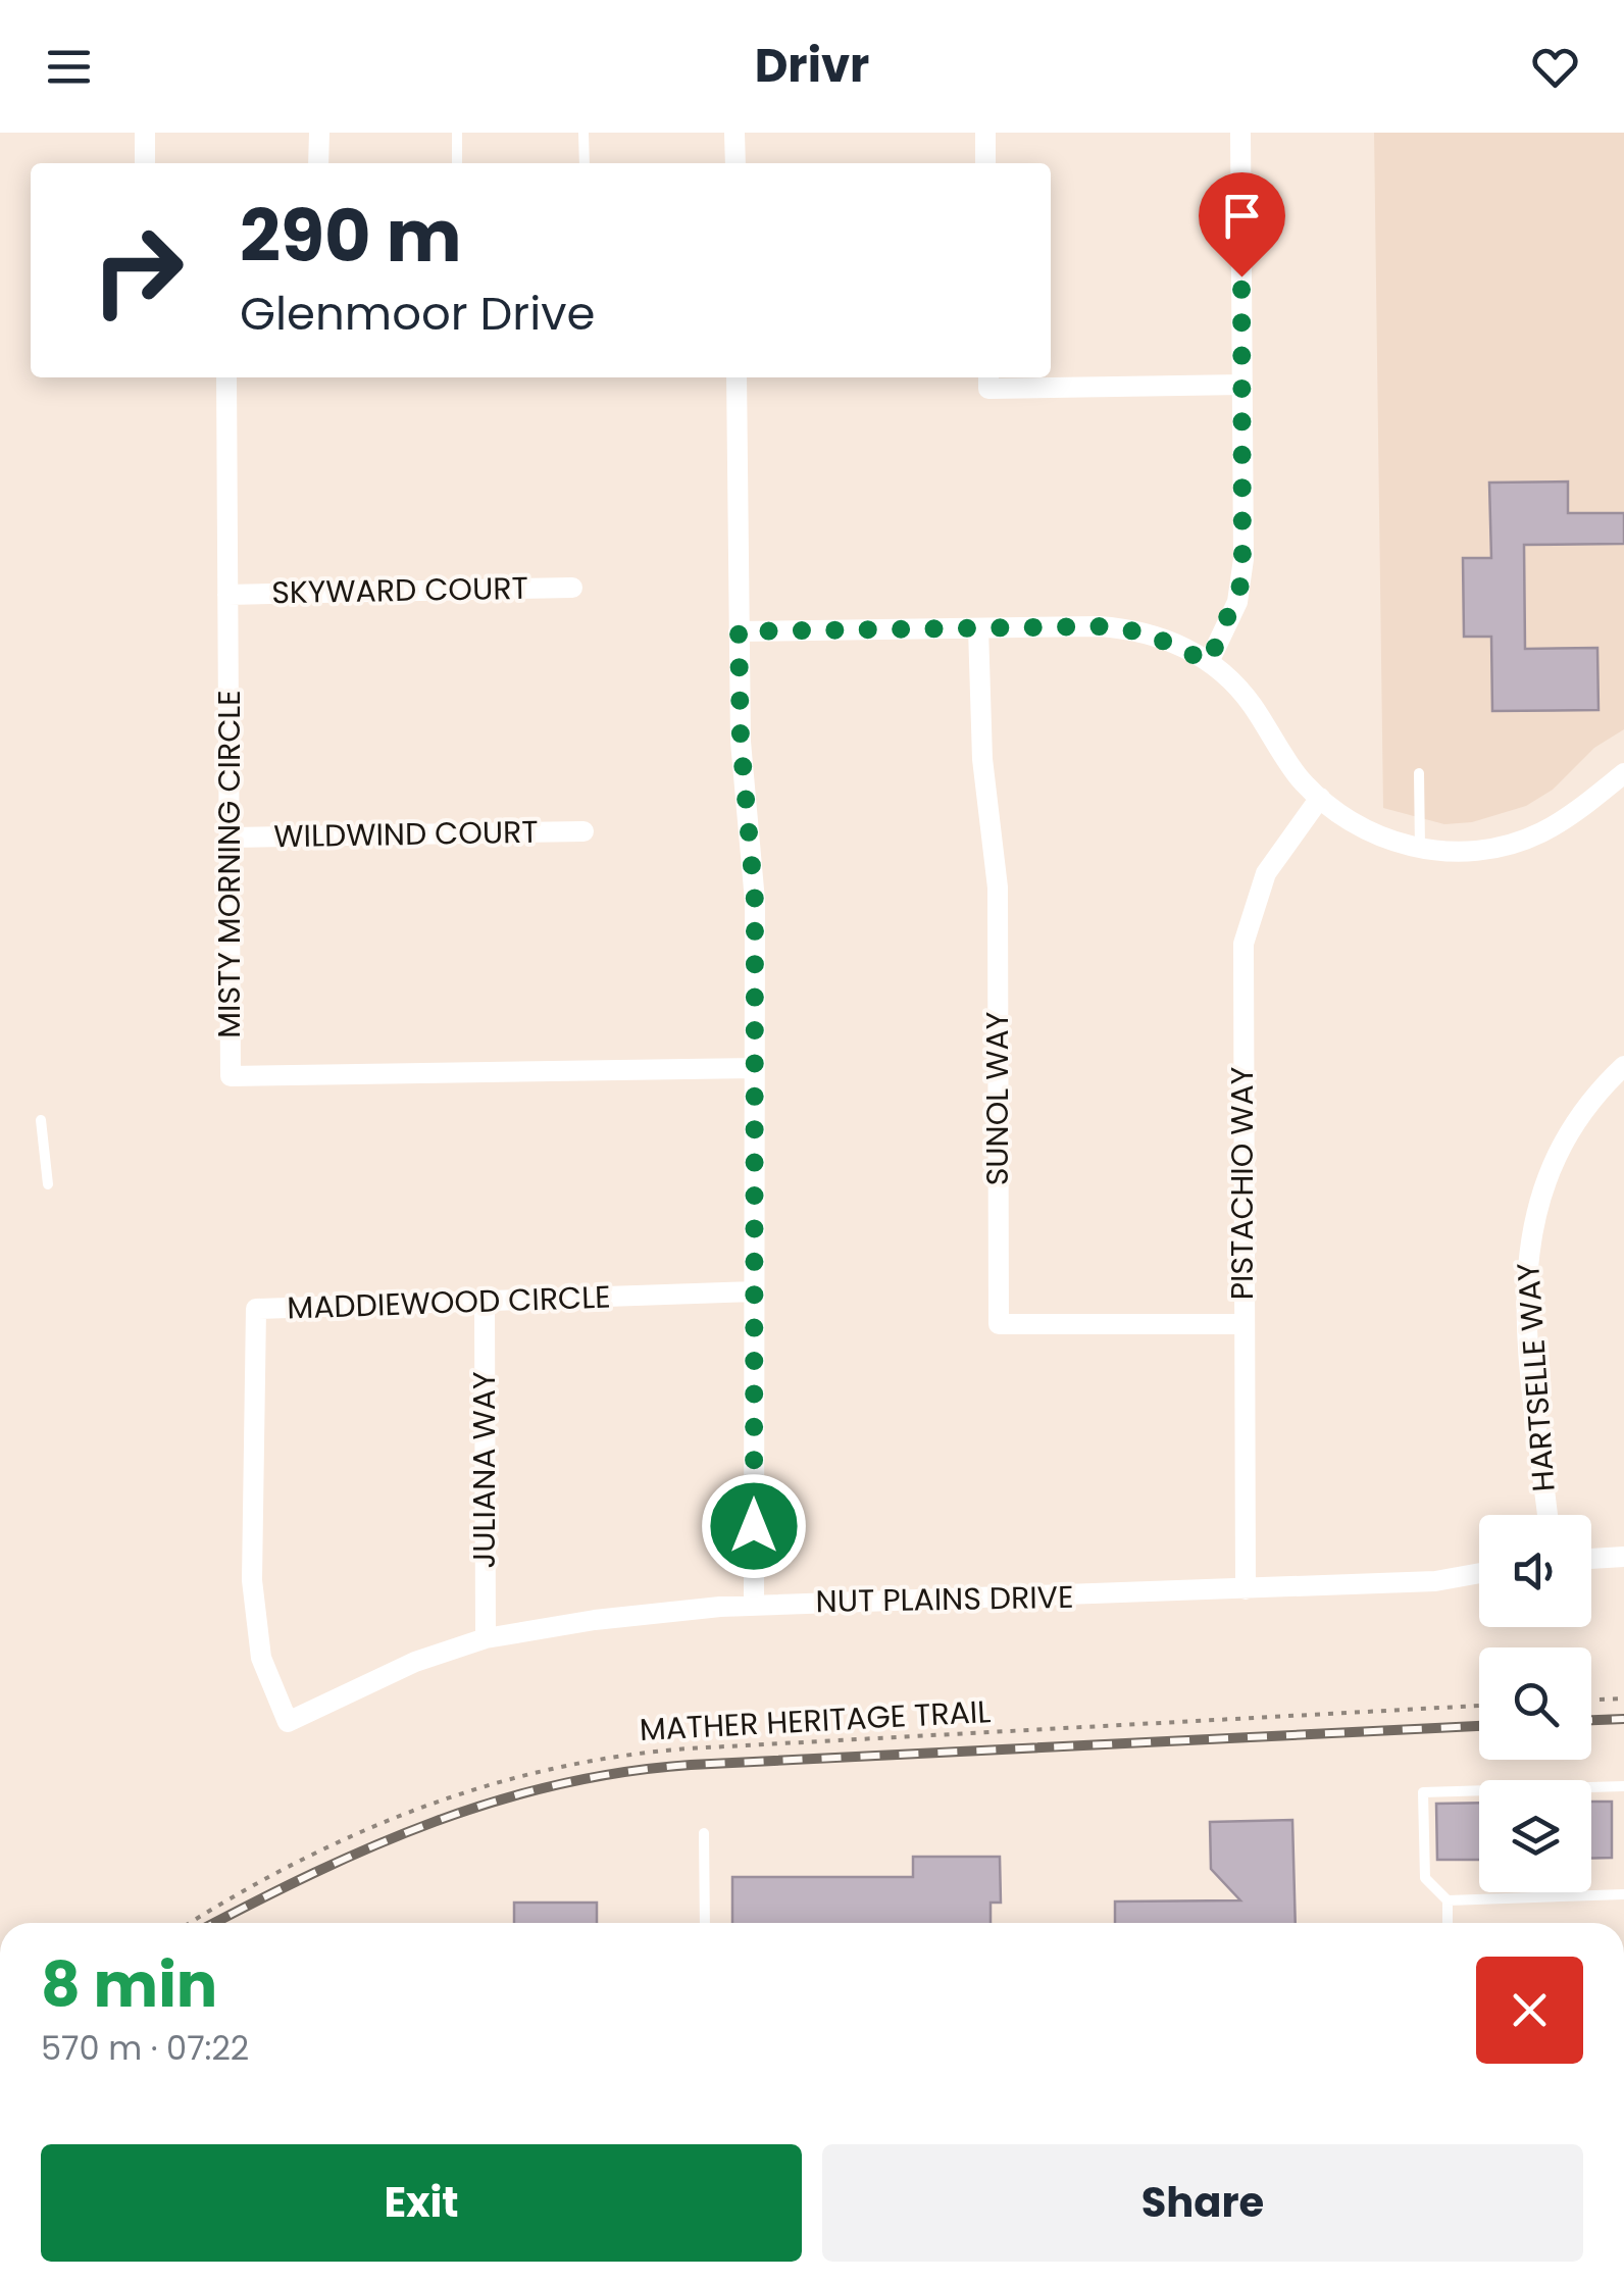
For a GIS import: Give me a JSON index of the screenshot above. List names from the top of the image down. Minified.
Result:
{"streets":{"street":["SKYWARD COURT","WILDWIND COURT","MISTY MORNING CIRCLE","SUNOL WAY","PISTACHIO WAY","MADDIEWOOD CIRCLE","HARTSELLE WAY","JULIANA WAY","NUT PLAINS DRIVE"],"path":["MATHER HERITAGE TRAIL"]},"crossings":[["SKYWARD COURT","MISTY MORNING CIRCLE"],["WILDWIND COURT","MISTY MORNING CIRCLE"],["SUNOL WAY","PISTACHIO WAY"],["PISTACHIO WAY","NUT PLAINS DRIVE"],["MADDIEWOOD CIRCLE","JULIANA WAY"],["MADDIEWOOD CIRCLE","NUT PLAINS DRIVE"],["JULIANA WAY","NUT PLAINS DRIVE"]],"page":{"header":"Drivr","turn":["290 m","Glenmoor Drive"],"heading":["8 min","570 m · 07:22"],"buttons":["Exit","Share"]}}
